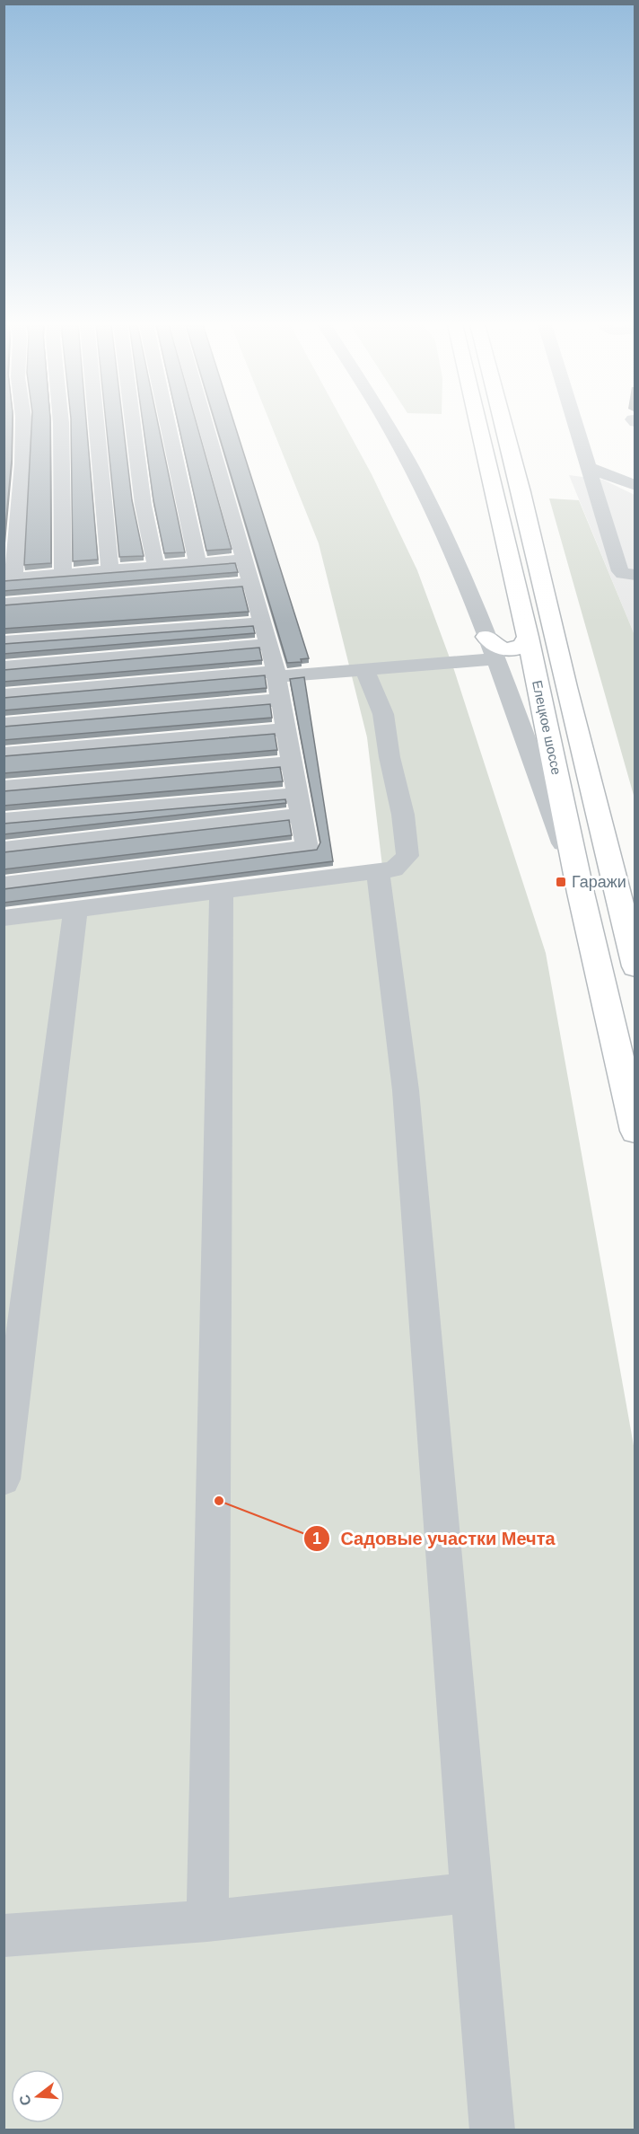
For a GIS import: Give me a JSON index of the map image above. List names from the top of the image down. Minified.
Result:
{"streets":{"main road":["Елецкое шоссе"]},"places":{"transit":["Гаражи"],"other":["Садовые участки Мечта"]},"north":"left"}
